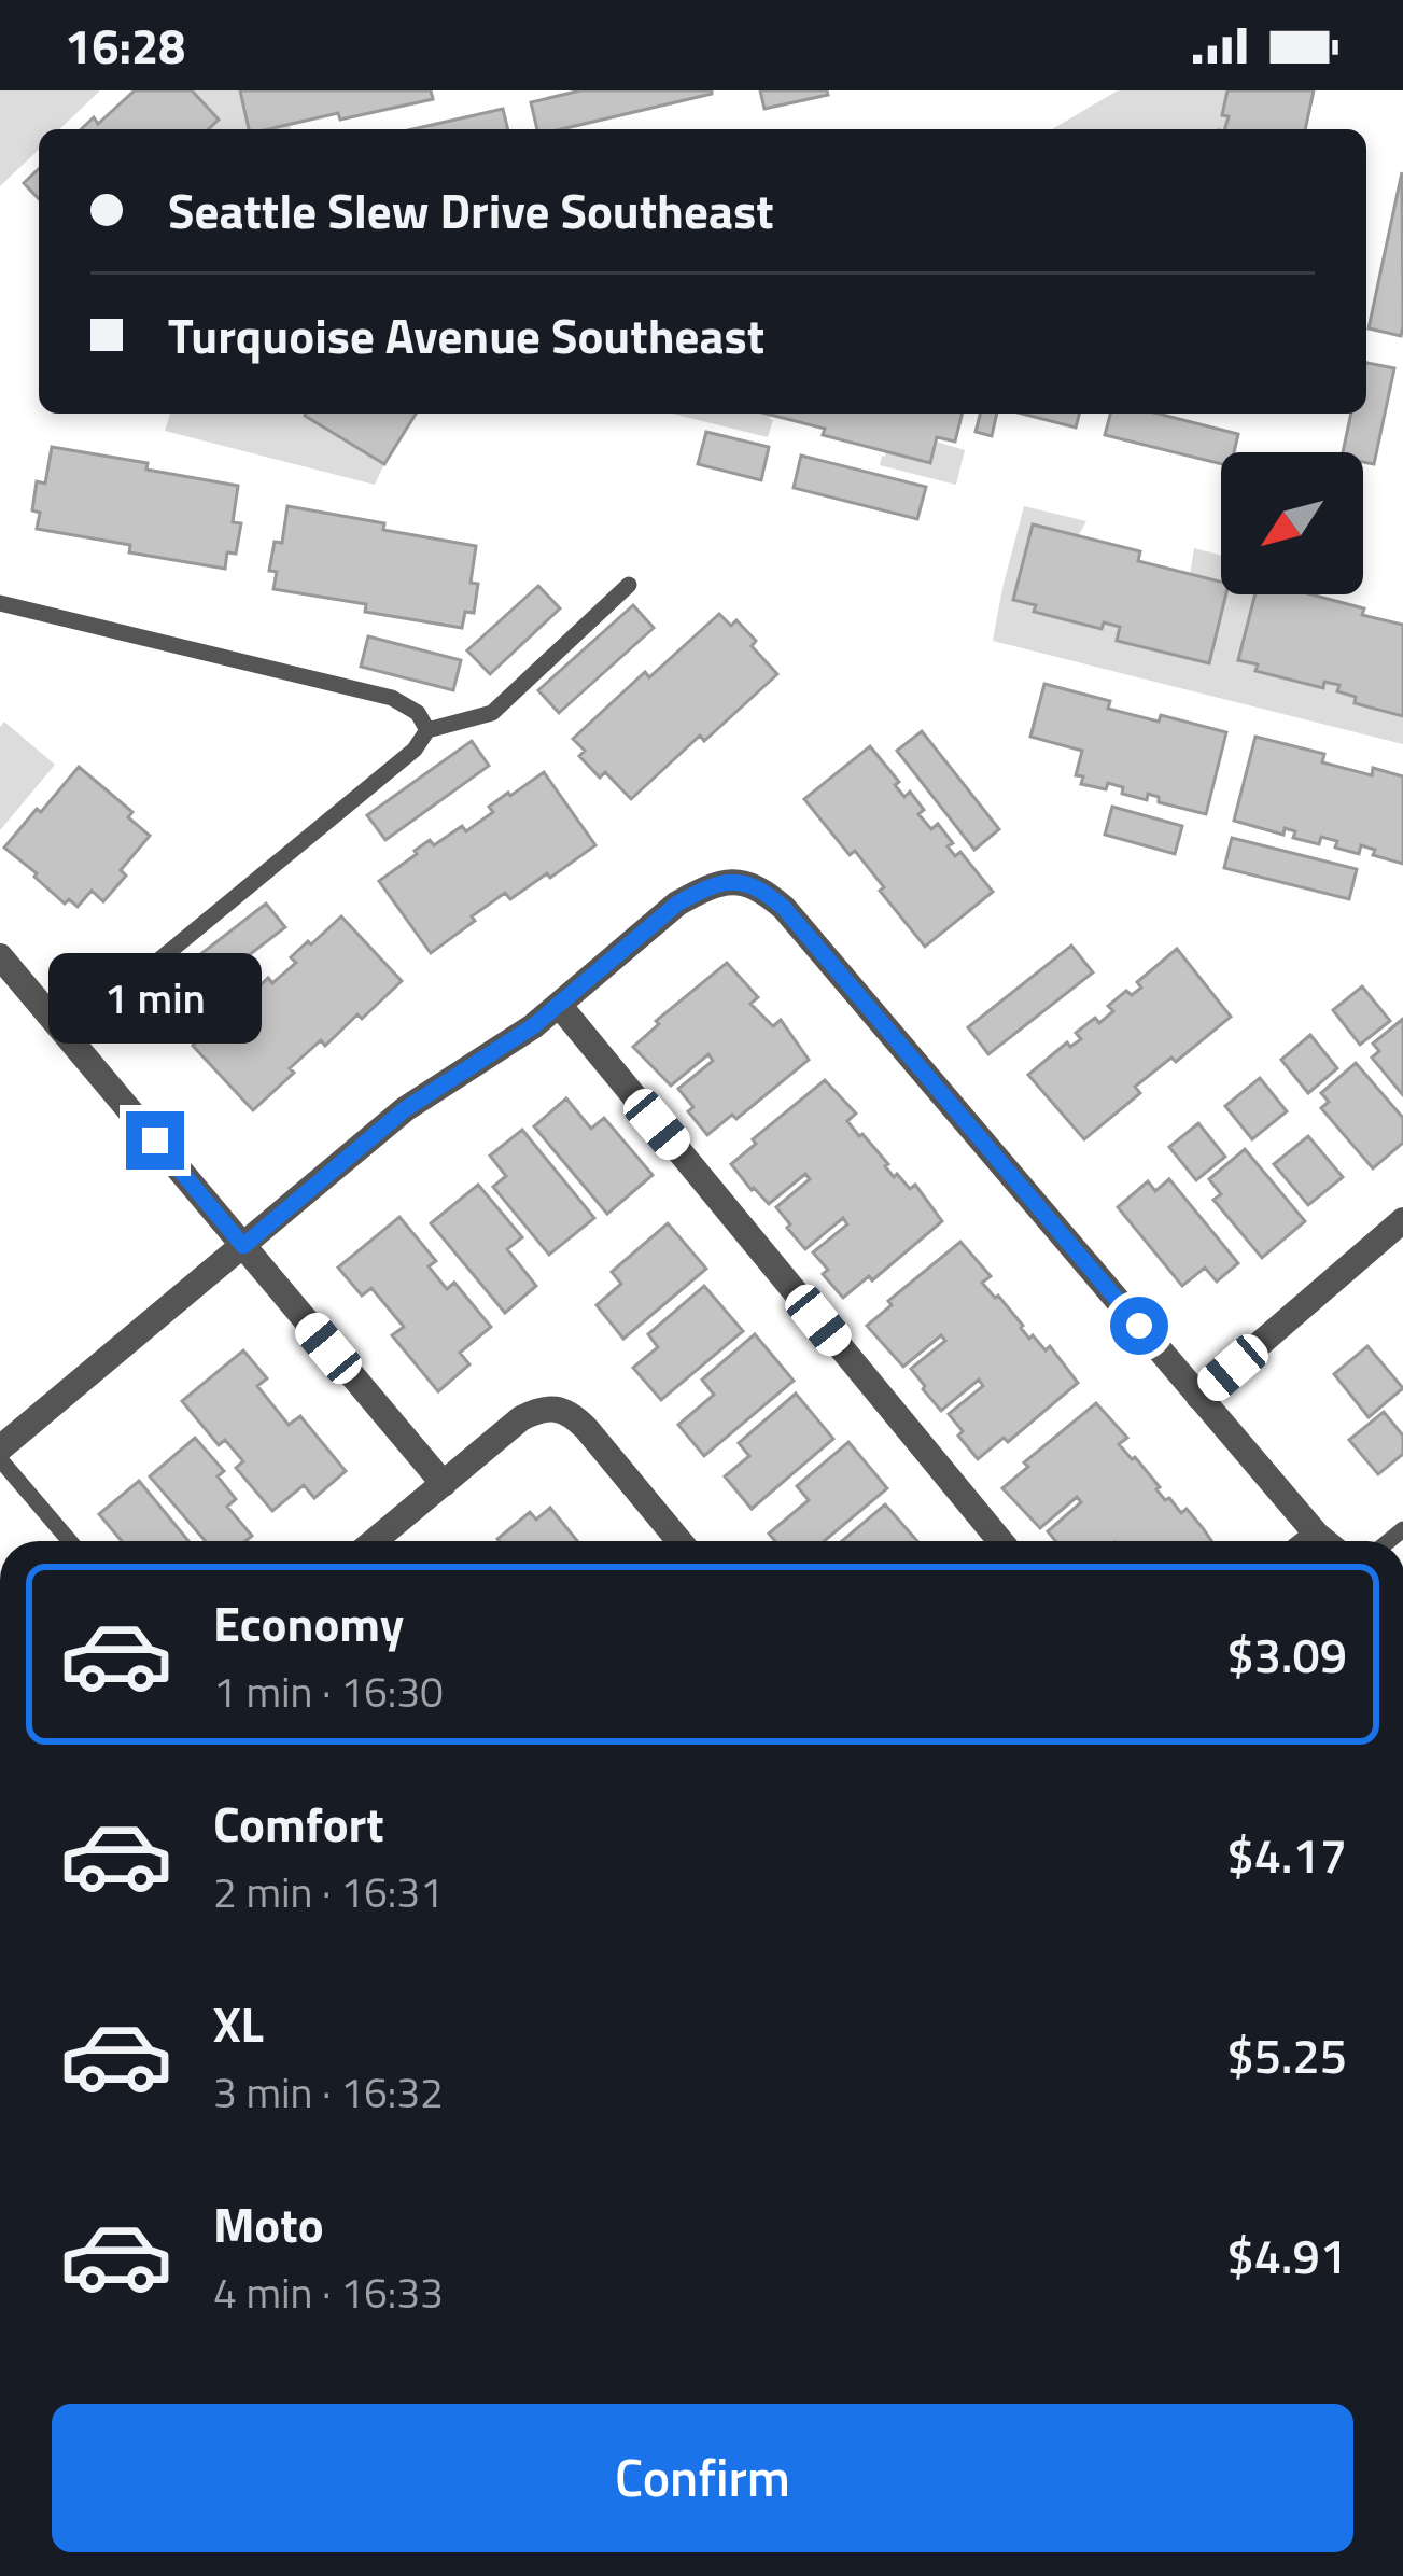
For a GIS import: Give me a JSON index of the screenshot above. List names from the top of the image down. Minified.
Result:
{"north":"bottom left","page":{"status":"16:28","banner":["Seattle Slew Drive Southeast","Turquoise Avenue Southeast"],"bubble":"1 min","list":[{"name":"Economy","note":"1 min · 16:30","value":"$3.09"},{"name":"Comfort","note":"2 min · 16:31","value":"$4.17"},{"name":"XL","note":"3 min · 16:32","value":"$5.25"},{"name":"Moto","note":"4 min · 16:33","value":"$4.91"}],"buttons":"Confirm"}}
